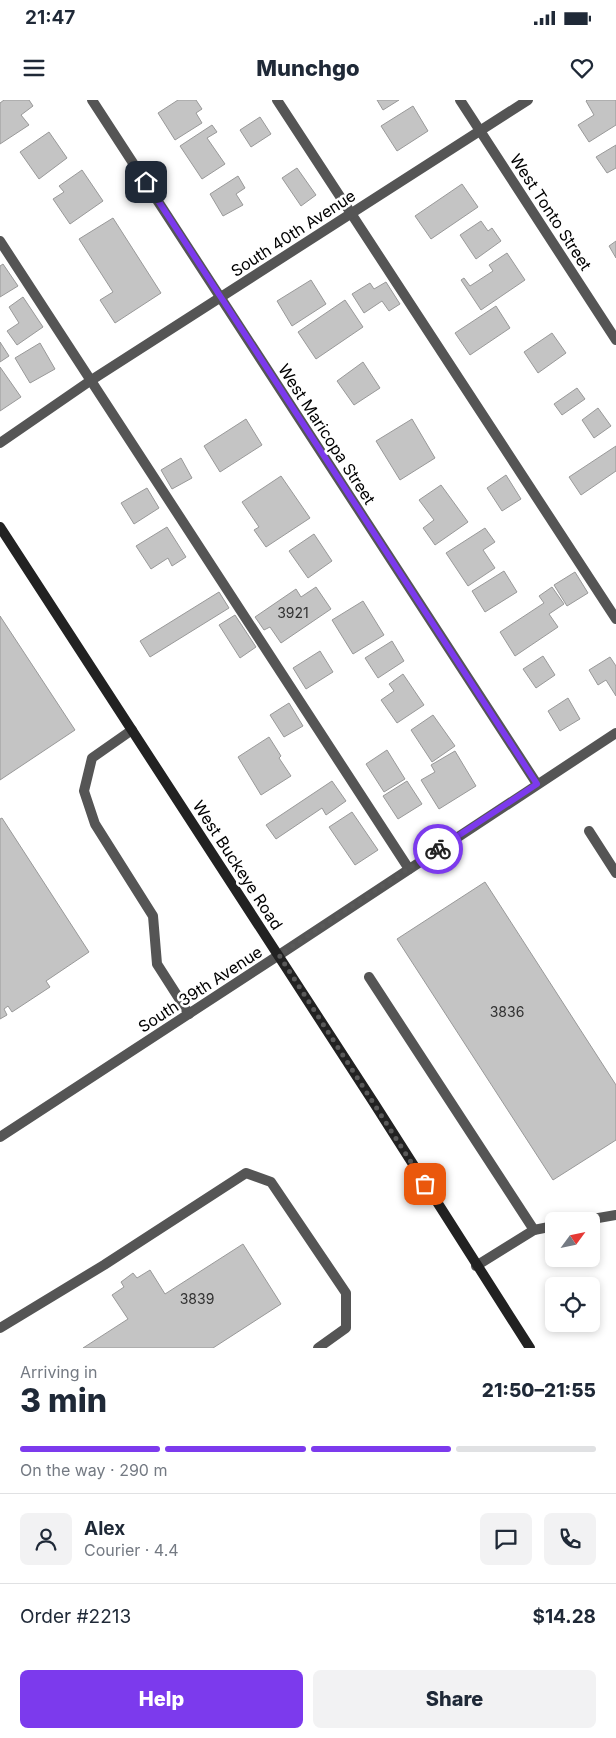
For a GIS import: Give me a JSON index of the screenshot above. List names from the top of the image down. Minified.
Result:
{"streets":{"main road":["West Buckeye Road"],"street":["West Tonto Street","South 40th Avenue","West Maricopa Street","South 39th Avenue"]},"crossings":[["West Tonto Street","South 40th Avenue"],["South 40th Avenue","West Maricopa Street"],["West Maricopa Street","South 39th Avenue"],["West Buckeye Road","South 39th Avenue"]],"house_numbers":["3921","3836","3839"],"north":"top right","page":{"status":"21:47","header":"Munchgo","heading":["3 min","Arriving in","21:50–21:55"],"panel":["Alex","Courier · 4.4","Order #2213","$14.28"],"bar":"On the way · 290 m","buttons":["Help","Share"]}}
